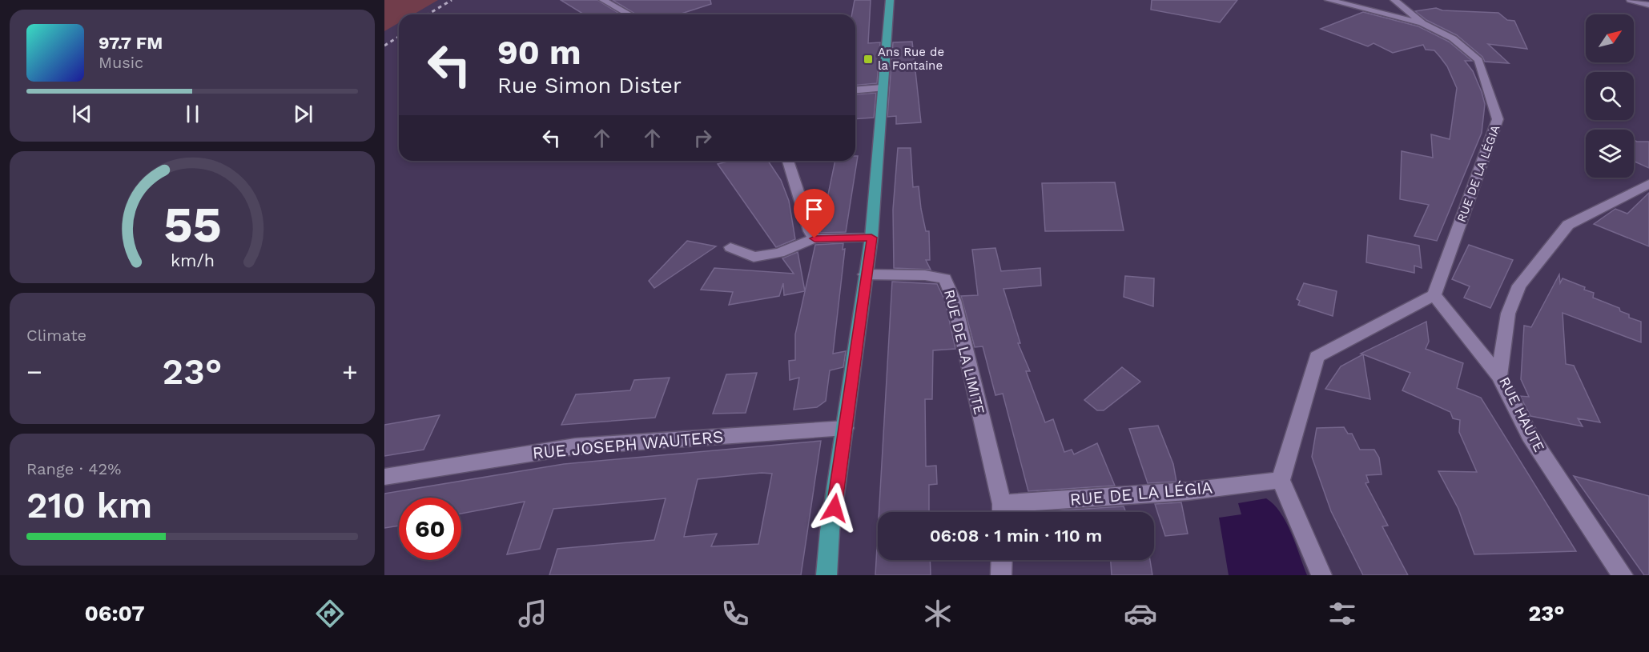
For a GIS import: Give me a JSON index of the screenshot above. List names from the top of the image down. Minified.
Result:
{"streets":{"street":["RUE DE LA LÉGIA","RUE DE LA LIMITE","RUE HAUTE","RUE JOSEPH WAUTERS"]},"places":{"transit":["Ans Rue de la Fontaine"]},"north":"top right","page":{"turn":["90 m","Rue Simon Dister"],"song":["97.7 FM","Music"],"tile":["Climate",["Range · 42%","210 km"]],"heat":["−","23°","+"],"limit":"60","trip":"06:08 · 1 min · 110 m","tabs":["06:07","23°"],"gauge":["55","km/h"]}}
